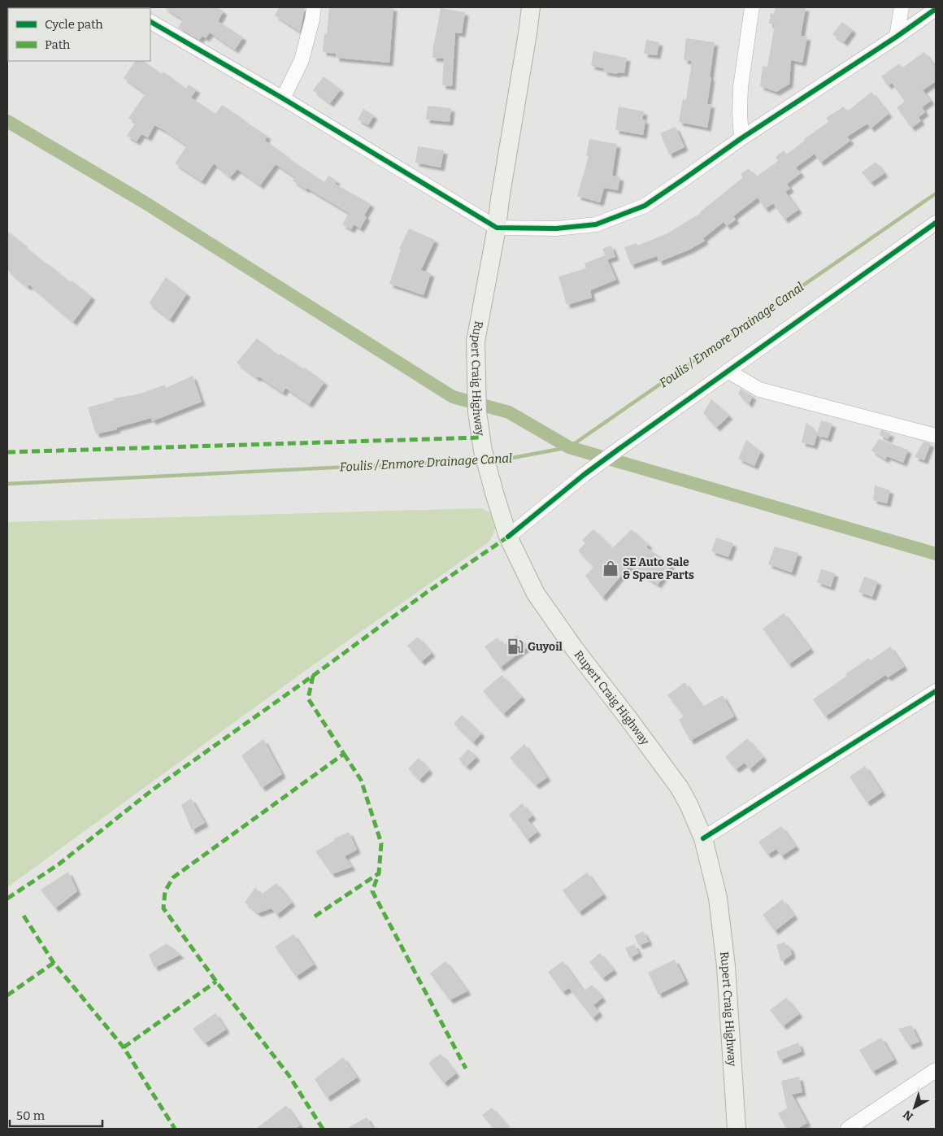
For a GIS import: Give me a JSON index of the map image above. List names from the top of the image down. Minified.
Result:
{"streets":{"main road":["Rupert Craig Highway"]},"water":["Foulis / Enmore Drainage Canal"],"places":{"shop":["SE Auto Sale & Spare Parts"],"fuel station":["Guyoil"]},"legend":["Cycle path","Path"],"scale_bar":"50 m","north":"bottom left"}
